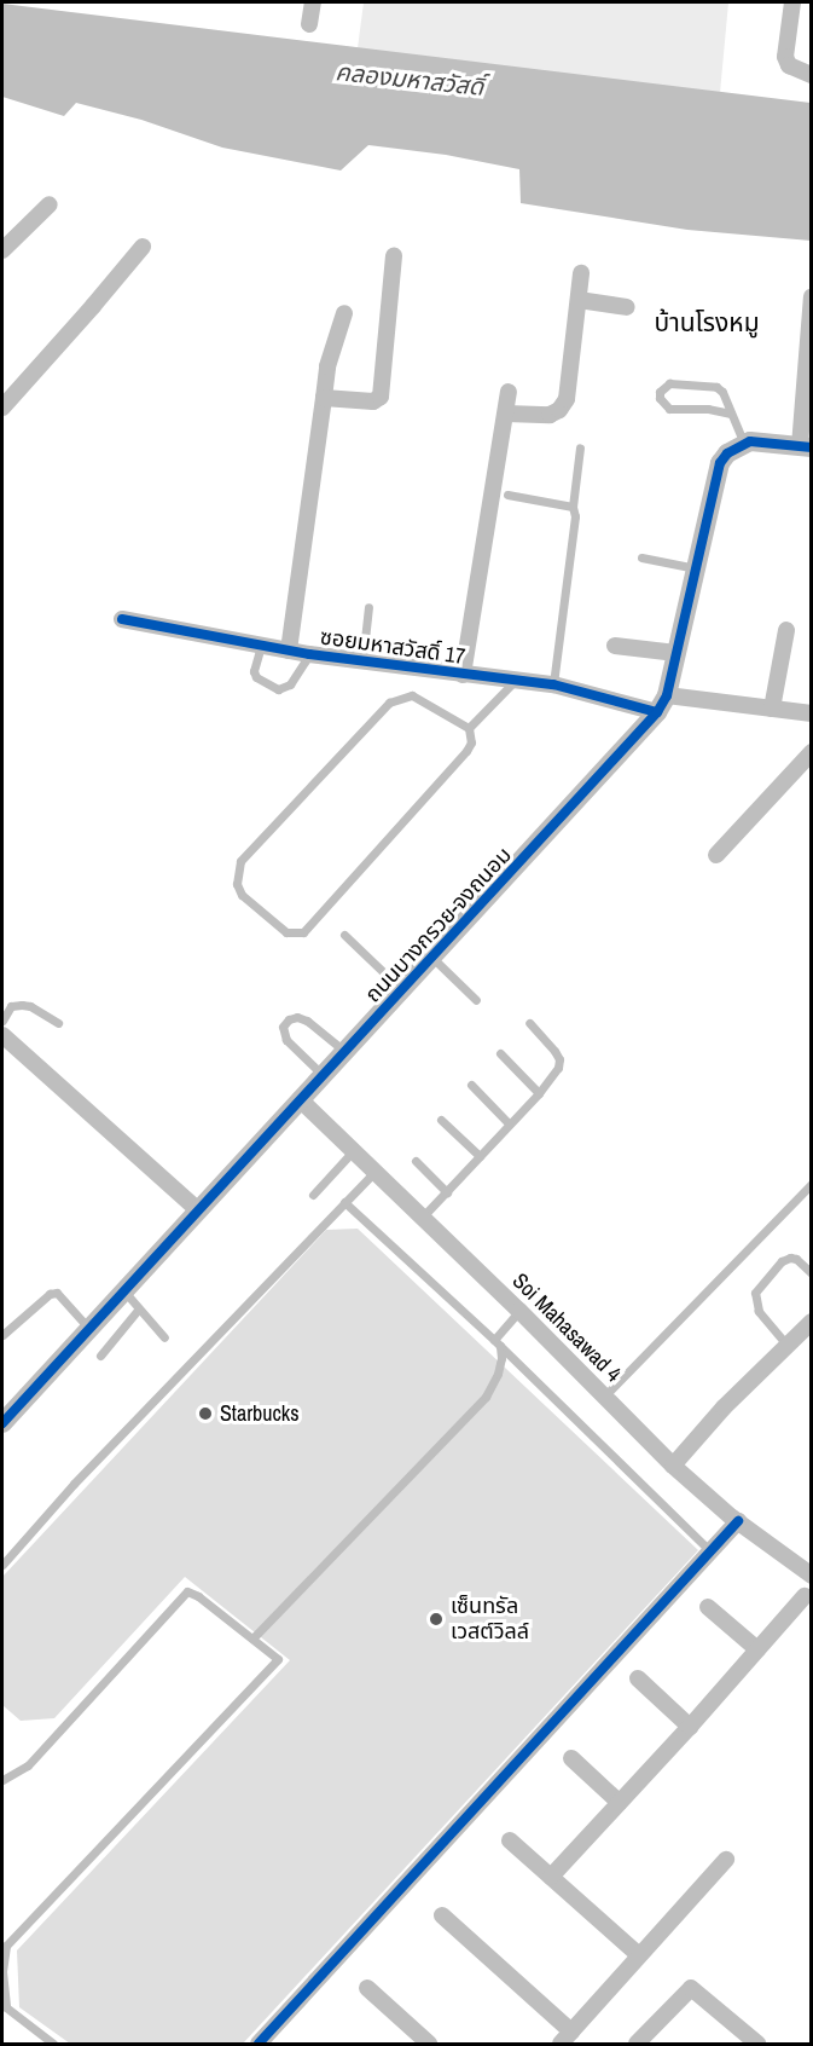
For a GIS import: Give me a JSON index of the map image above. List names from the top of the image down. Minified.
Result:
{"streets":{"street":["ซอยมหาสวัสดิ์ 17","ถนนบางกรวย-จงถนอม","Soi Mahasawad 4"]},"crossings":[["ซอยมหาสวัสดิ์ 17","ถนนบางกรวย-จงถนอม"],["ถนนบางกรวย-จงถนอม","Soi Mahasawad 4"]],"districts":["บ้านโรงหมู"],"water":["คลองมหาสวัสดิ์"],"places":["Starbucks","เซ็นทรัล เวสต์วิลล์"]}
